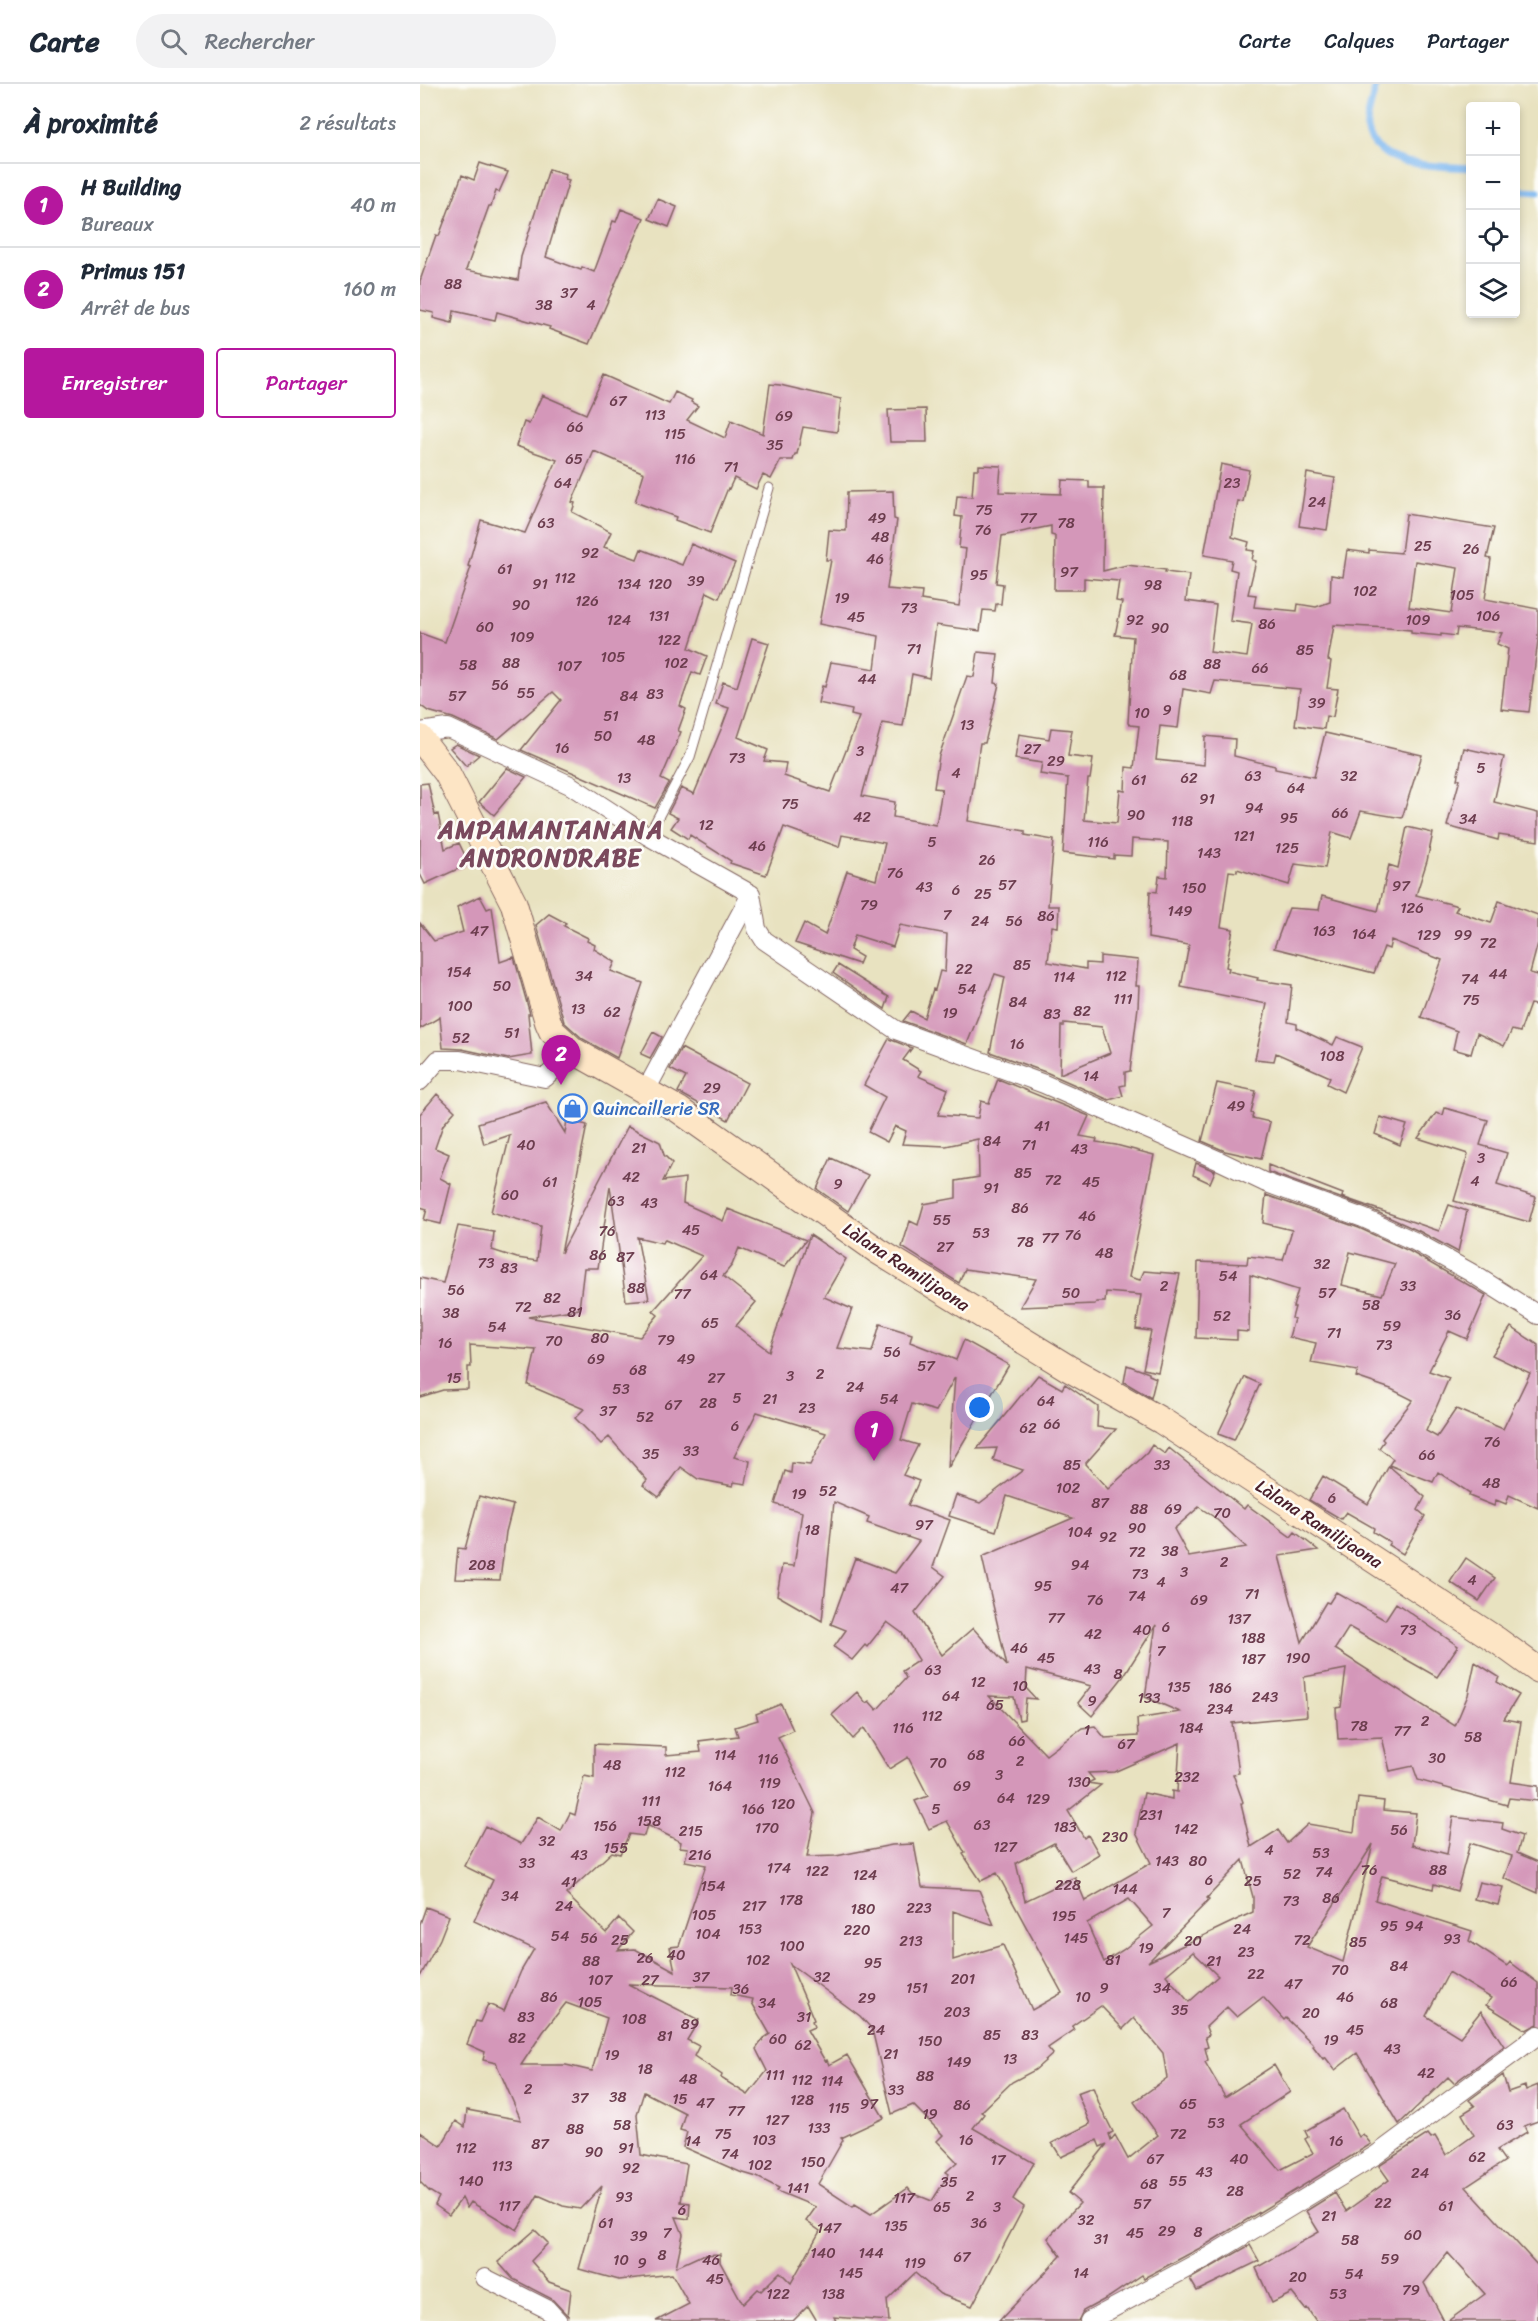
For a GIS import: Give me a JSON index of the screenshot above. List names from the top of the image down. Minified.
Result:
{"streets":{"street":["Làlana Ramilijaona"]},"districts":["AMPAMANTANANA ANDRONDRABE"],"places":{"shop":["Quincaillerie SR"]},"house_numbers":["88","37","38","4","67","113","69","66","115","35","65","116","71","64","23","24","75","49","77","63","78","76","48","25","26","92","46","61","97","95","112","39","91","134","120","98","102","105","19","126","90","73","131","106","45","124","92","109","86","60","90","109","122","71","85","105","88","102","88","58","107","66","68","44","56","55","83","57","84","39","9","10","51","13","50","48","16","27","3","73","29","5","4","63","32","13","62","61","64","91","75","94","66","90","42","95","34","118","12","121","5","116","46","125","143","26","76","57","97","43","150","6","25","79","126","149","7","86","24","56","47","163","164","129","99","72","85","22","154","44","34","112","114","74","50","54","111","75","84","100","13","82","62","19","83","51","52","16","108","14","29","49","41","84","40","71","21","43","3","85","42","72","4","61","45","9","91","60","63","43","86","46","55","45","76","53","76","77","78","27","48","86","87","73","32","83","64","54","2","33","88","56","50","57","77","82","58","72","81","38","36","52","65","59","54","71","80","79","70","16","73","56","69","49","57","68","2","3","15","27","24","53","5","21","54","64","28","67","23","37","52","66","6","62","76","33","35","66","85","33","48","102","52","19","6","87","88","69","70","97","90","18","104","92","38","72","2","208","94","3","73","4","4","95","47","71","74","76","69","77","137","6","40","73","42","188","46","7","45","190","187","43","63","8","12","10","135","186","64","243","133","9","65","234","112","2","78","116","184","1","77","58","66","67","114","68","30","116","2","70","48","112","3","232","130","119","164","69","64","129","111","120","166","5","231","158","63","156","183","170","142","56","215","230","32","127","155","4","53","43","216","143","80","33","174","76","88","122","74","52","124","6","25","41","228","154","144","34","86","178","73","24","217","223","180","7","105","195","95","94","153","24","220","104","54","56","145","93","25","72","213","20","85","100","19","23","40","26","102","81","88","21","95","84","70","22","37","32","201","107","27","66","47","151","9","34","36","86","10","46","29","105","34","68","35","203","20","83","31","108","89","24","45","85","83","81","82","60","19","150","62","43","21","19","13","149","18","42","111","88","48","112","114","2","33","38","37","15","128","47","97","65","86","115","77","19","127","53","58","63","133","88","75","72","103","16","14","16","87","112","91","90","74","62","67","40","17","150","102","113","92","43","24","140","55","35","68","141","28","2","93","117","22","57","117","61","65","3","6","21","32","61","36","135","147","29","8","7","45","60","39","31","58","140","144","8","67","59","10","46","9","119","145","14","54","20","45","79","122","138","53"],"page":{"header":"Carte","search":"Rechercher","nav":["Carte","Calques","Partager"],"heading":["À proximité","2 résultats"],"map_buttons":["+","−"],"list":[{"mark":"1","name":"H Building","note":"Bureaux","value":"40 m"},{"mark":"2","name":"Primus 151","note":"Arrêt de bus","value":"160 m"}],"buttons":["Enregistrer","Partager"],"pins":["2","1"]}}
